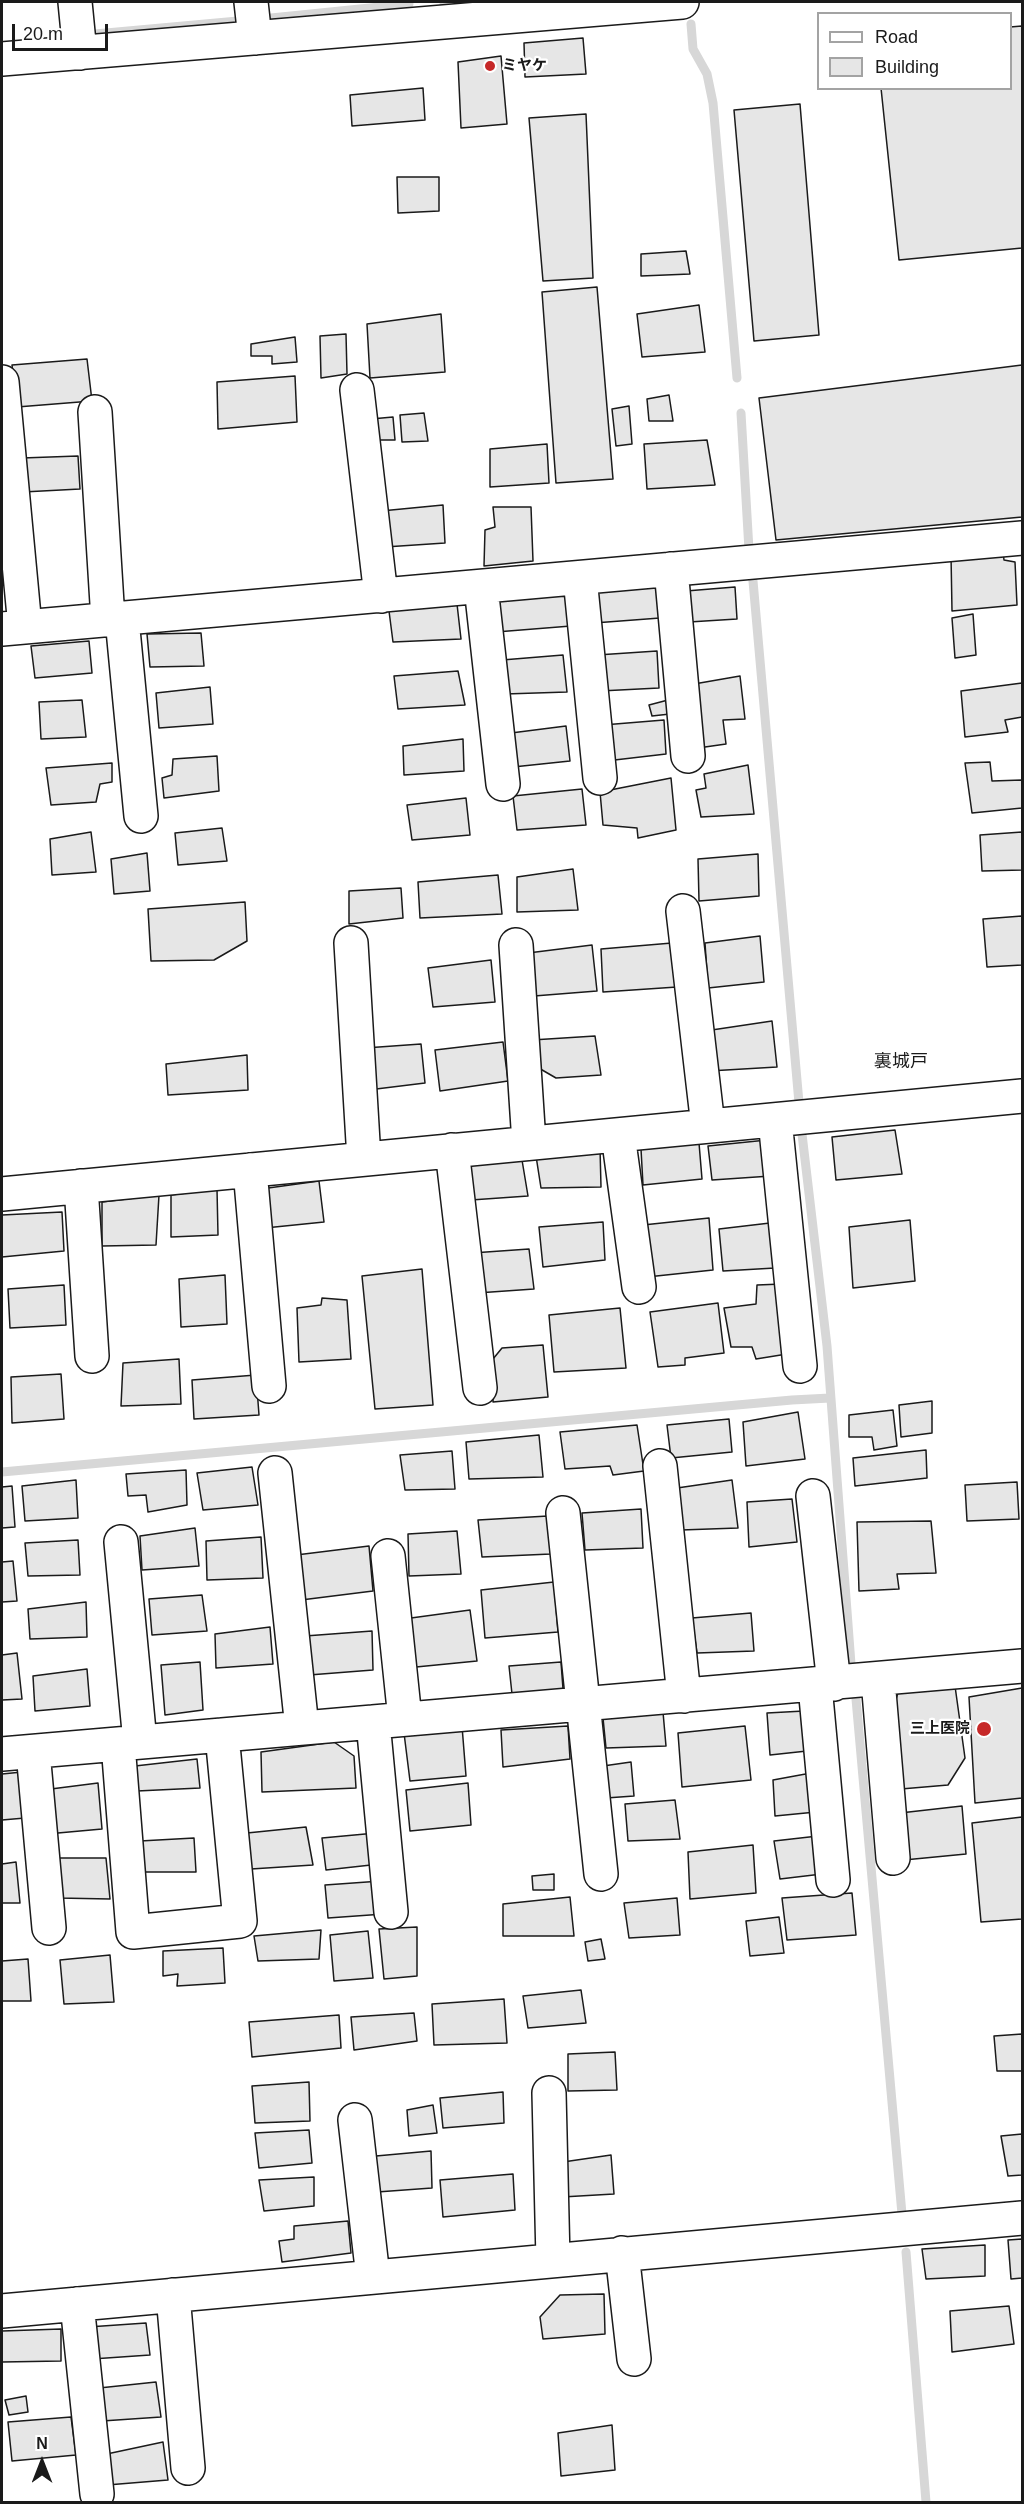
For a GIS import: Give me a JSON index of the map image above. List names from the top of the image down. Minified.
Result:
{"districts":["裏城戸"],"places":["ミヤケ","三上医院"],"legend":["Road","Building"],"scale_bar":"20 m","north":"top"}
